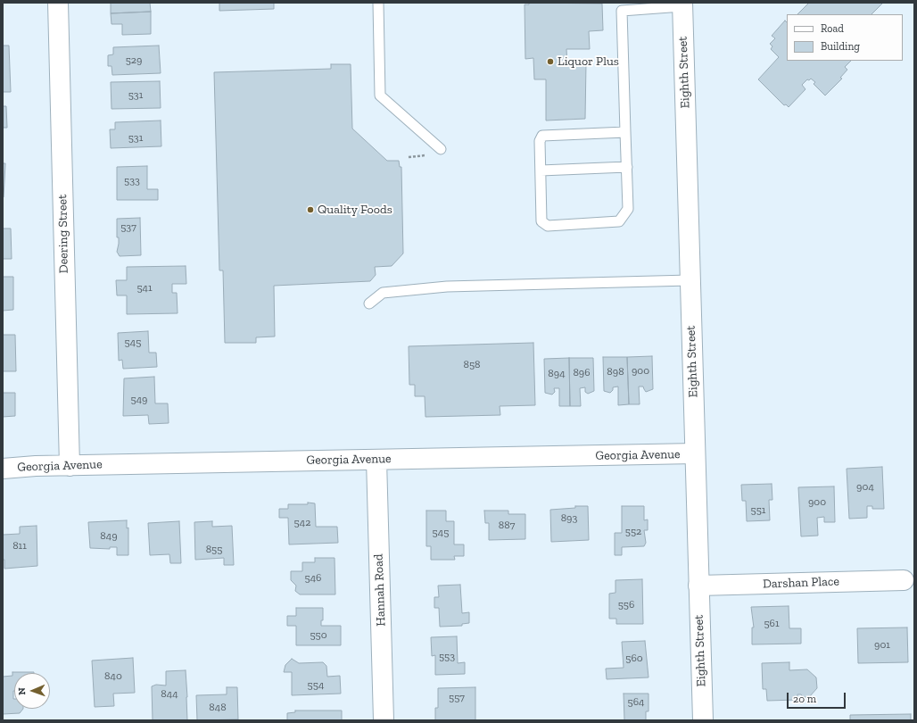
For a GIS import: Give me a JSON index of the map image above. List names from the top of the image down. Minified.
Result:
{"streets":{"street":["Eighth Street","Deering Street","Georgia Avenue","Darshan Place","Hannah Road"]},"crossings":[["Eighth Street","Georgia Avenue"],["Eighth Street","Darshan Place"],["Deering Street","Georgia Avenue"],["Georgia Avenue","Hannah Road"]],"places":["Liquor Plus","Quality Foods"],"house_numbers":["529","531","531","533","537","541","545","858","900","898","896","894","549","904","900","551","893","542","887","552","545","849","811","855","546","556","561","550","901","553","560","840","554","844","557","564","848"],"legend":["Road","Building"],"scale_bar":"20 m","north":"left"}
